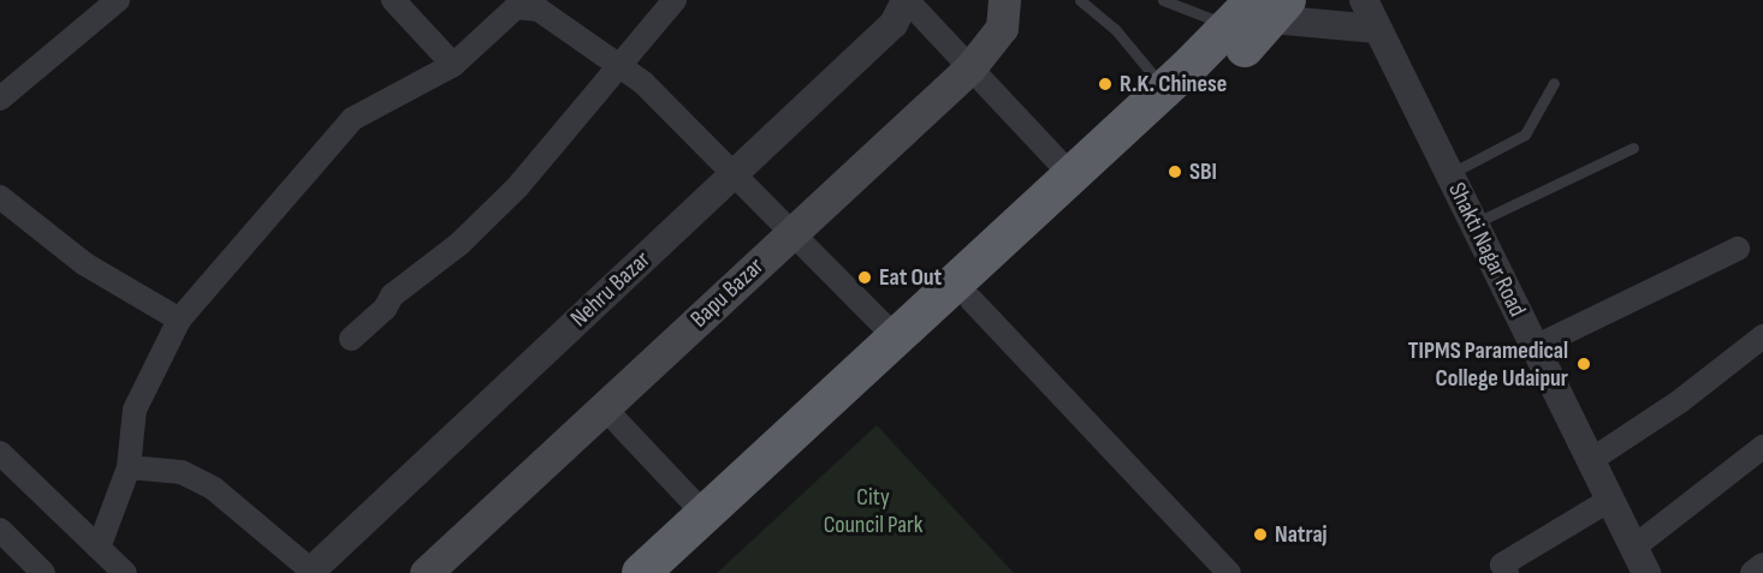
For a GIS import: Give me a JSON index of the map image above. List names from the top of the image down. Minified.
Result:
{"streets":{"main road":["Bapu Bazar"],"street":["Shakti Nagar Road","Nehru Bazar"]},"parks":["City Council Park"],"places":["R.K. Chinese","SBI","Eat Out","TIPMS Paramedical College Udaipur","Natraj"]}
